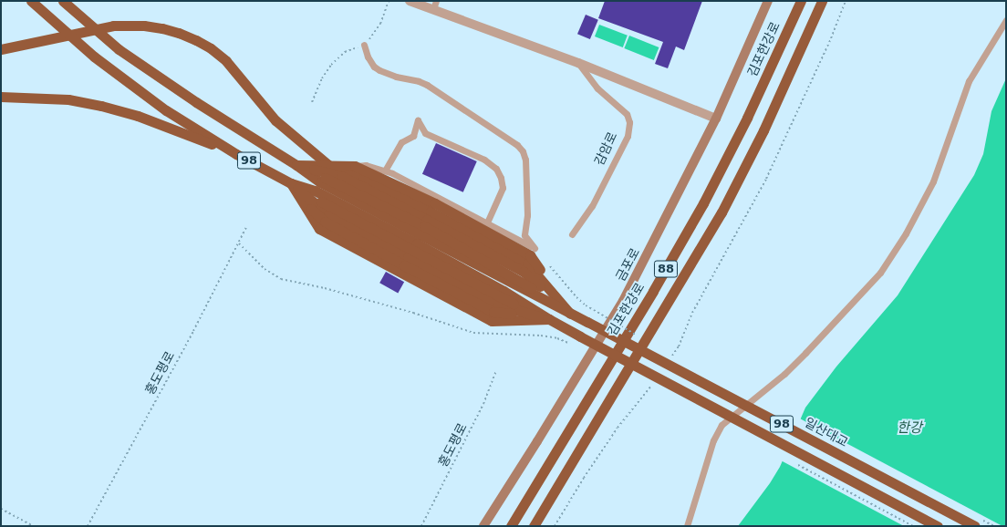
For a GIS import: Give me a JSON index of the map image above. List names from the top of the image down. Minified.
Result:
{"streets":{"highway":["김포한강로","98","88","일산대교"],"main road":["금포로"],"lane":["감암로"],"path":["홍도평로"]},"crossings":[["98","일산대교"]],"water":["한강"]}
